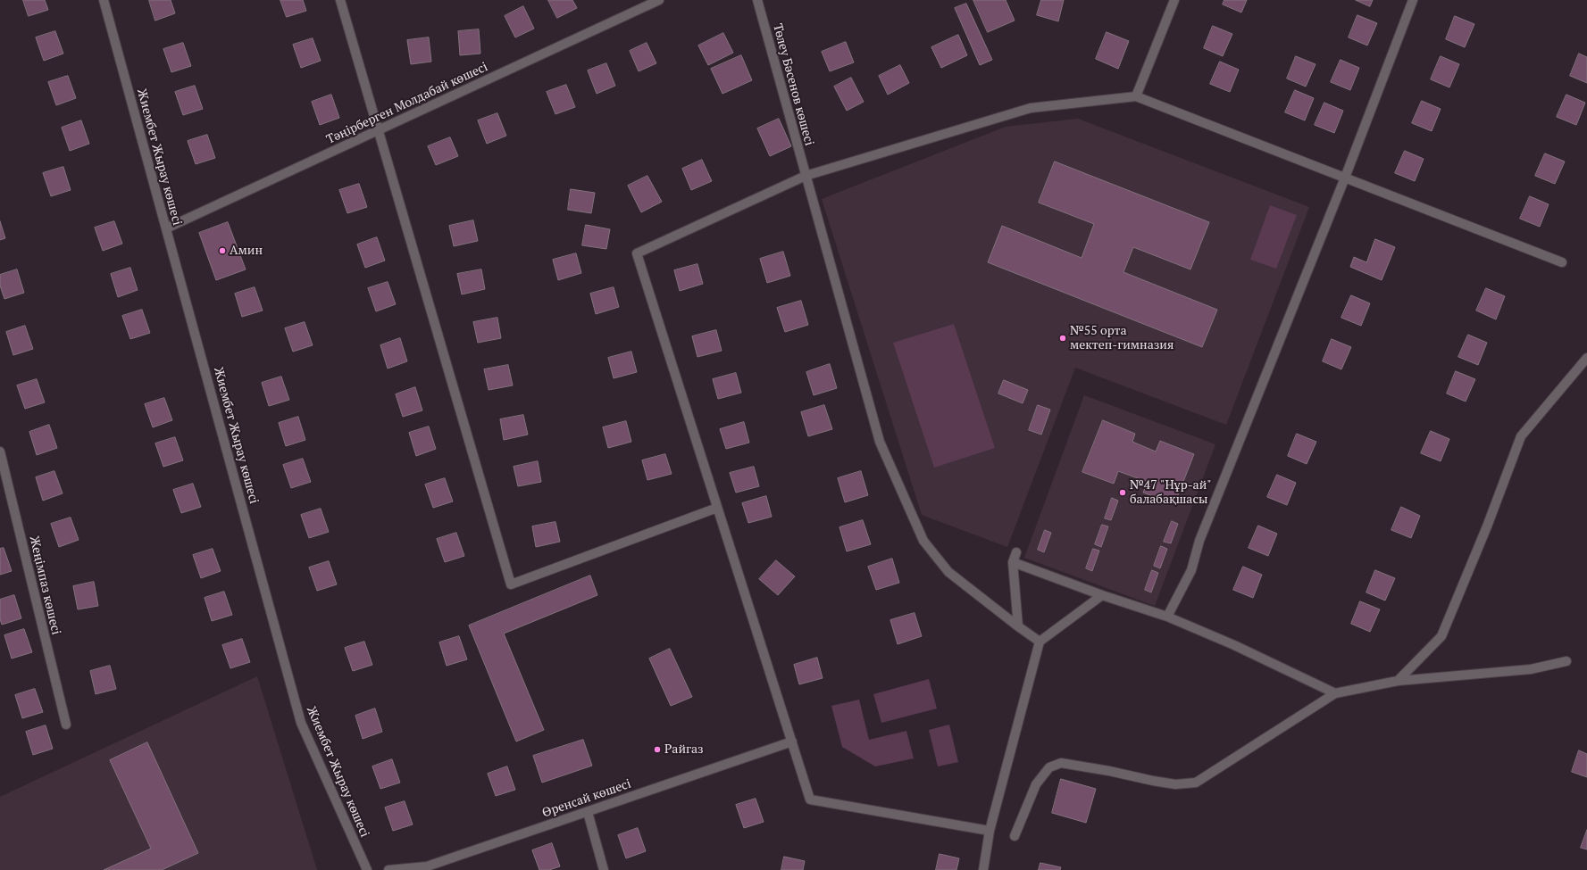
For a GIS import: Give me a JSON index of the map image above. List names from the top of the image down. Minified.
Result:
{"streets":{"street":["Төлеу Бәсенов көшесі","Тәңірберген Молдабай көшесі","Жиембет Жырау көшесі","Жеңімпаз көшесі","Өренсай көшесі"]},"crossings":[["Тәңірберген Молдабай көшесі","Жиембет Жырау көшесі"]],"places":["Амин","№55 орта мектеп-гимназия","№47 \"Нұр-ай\" балабақшасы","Райгаз"]}
